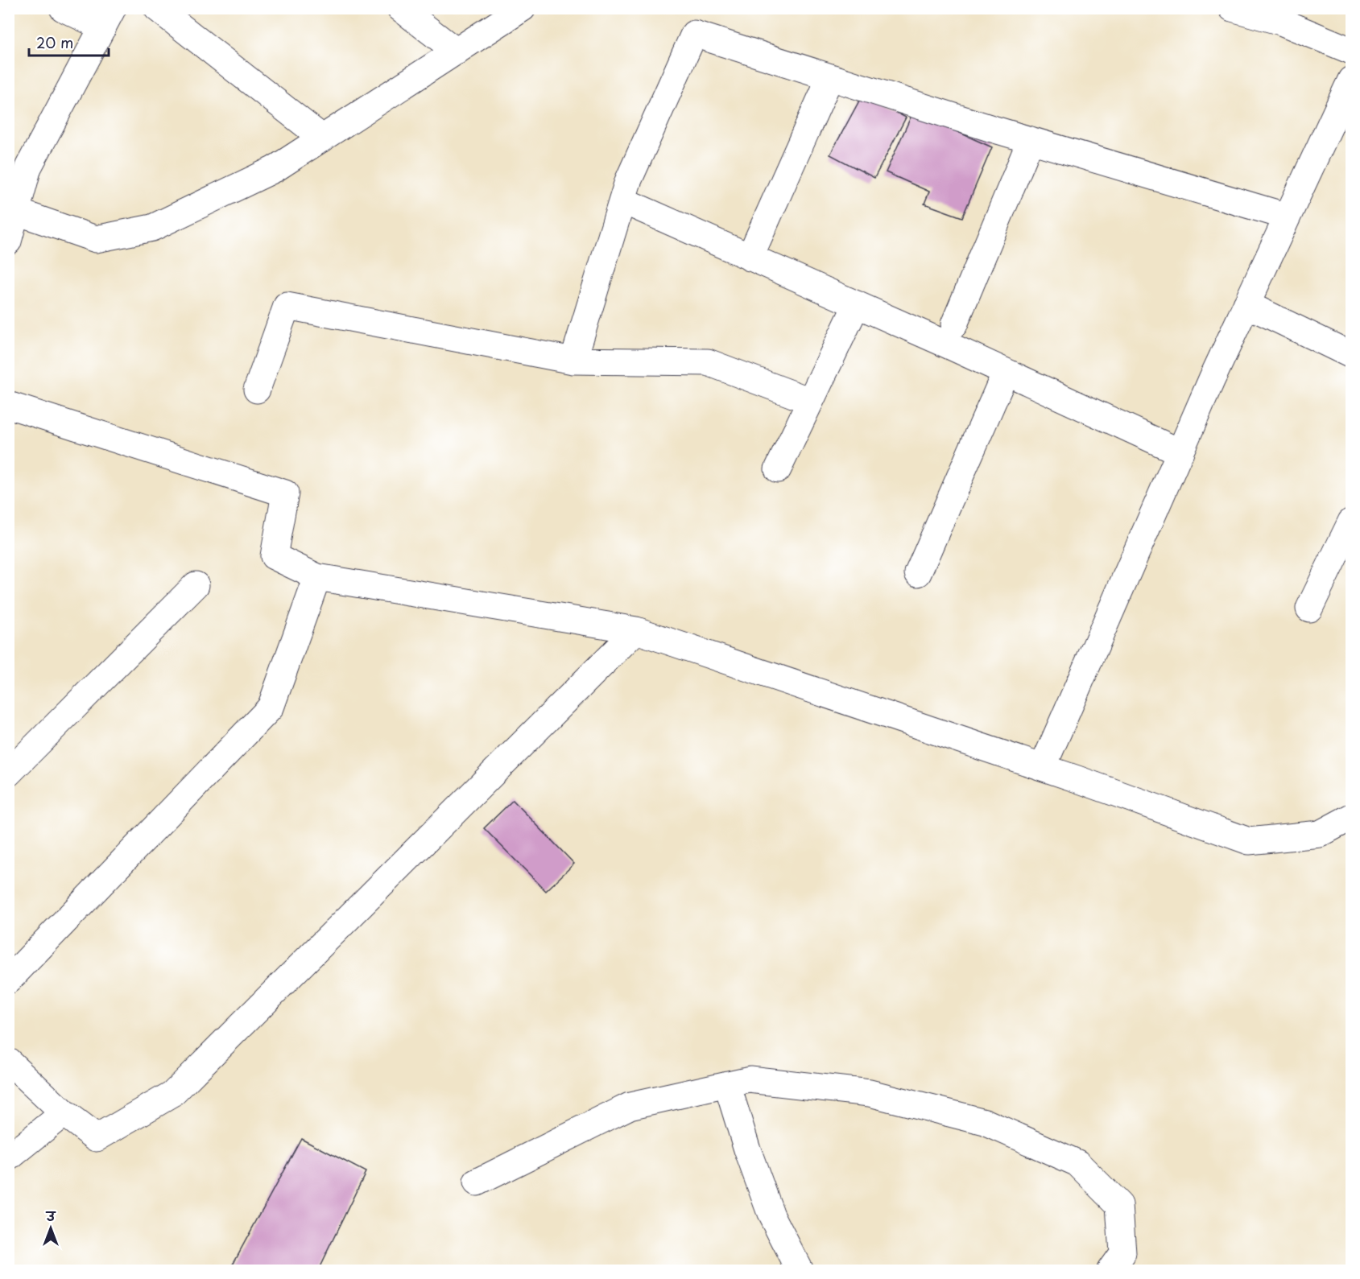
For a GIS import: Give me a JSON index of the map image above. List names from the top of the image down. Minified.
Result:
{"scale_bar":"20 m","north":"top"}
